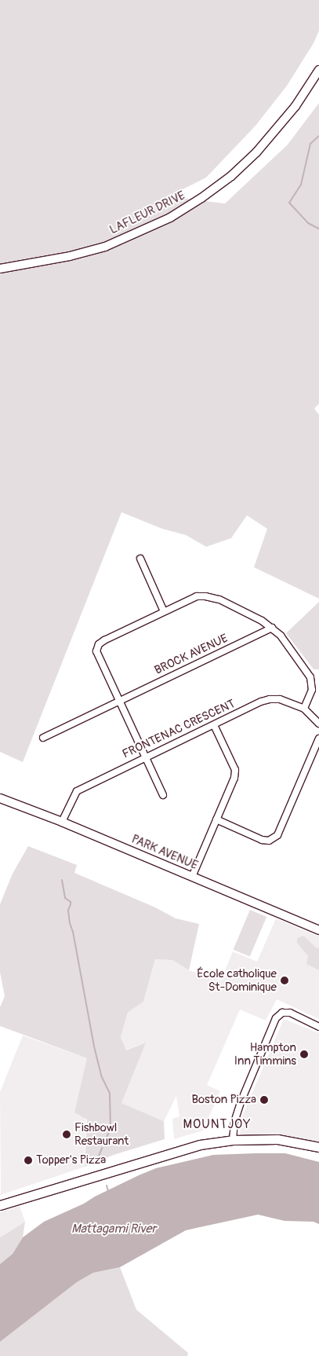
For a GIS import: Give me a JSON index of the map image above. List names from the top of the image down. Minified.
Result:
{"streets":{"main road":["LAFLEUR DRIVE","PARK AVENUE"],"street":["BROCK AVENUE","FRONTENAC CRESCENT"]},"crossings":[["FRONTENAC CRESCENT","PARK AVENUE"]],"districts":["MOUNTJOY"],"water":["Mattagami River"],"places":["École catholique St-Dominique","Hampton Inn Timmins","Boston Pizza","Fishbowl Restaurant","Topper's Pizza"]}
